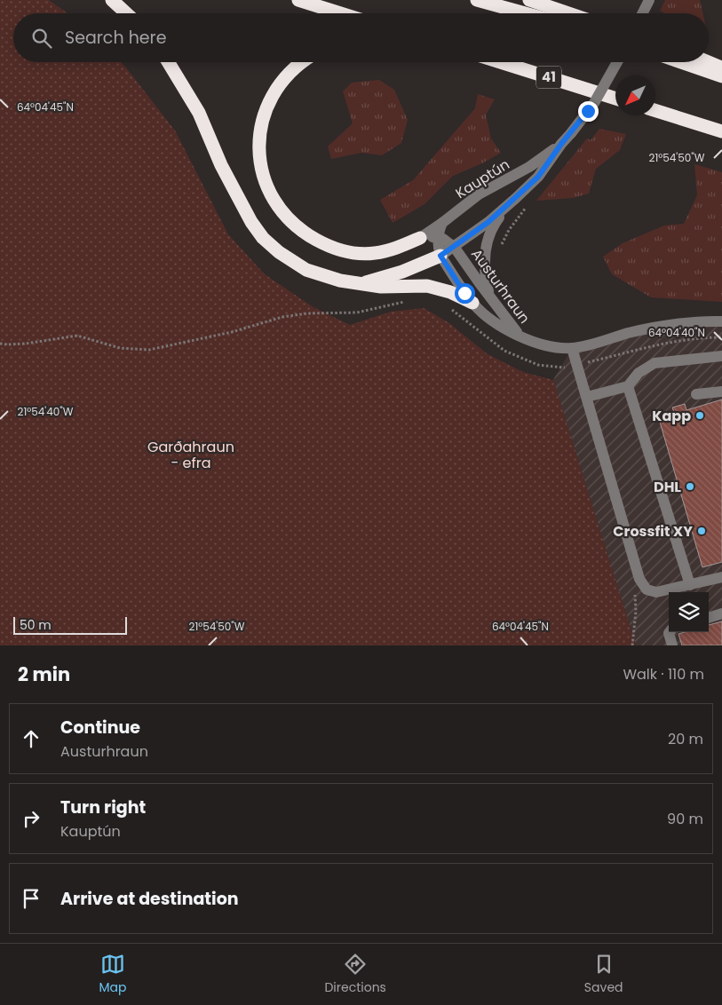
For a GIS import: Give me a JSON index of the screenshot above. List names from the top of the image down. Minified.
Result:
{"streets":{"highway":["41"],"street":["Kauptún","Austurhraun"]},"crossings":[["Kauptún","Austurhraun"]],"parks":["Garðahraun - efra"],"places":["Kapp","DHL","Crossfit XY"],"scale_bar":"50 m","north":"bottom left","page":{"search":"Search here","scale":"50 m","heading":["2 min","Walk · 110 m"],"list":[["Continue","Austurhraun","20 m"],["Turn right","Kauptún","90 m"],"Arrive at destination"],"nav":["Map","Directions","Saved"]},"coordinates":["64°04'45\"N","21°54'50\"W","64°04'40\"N","21°54'40\"W"]}
